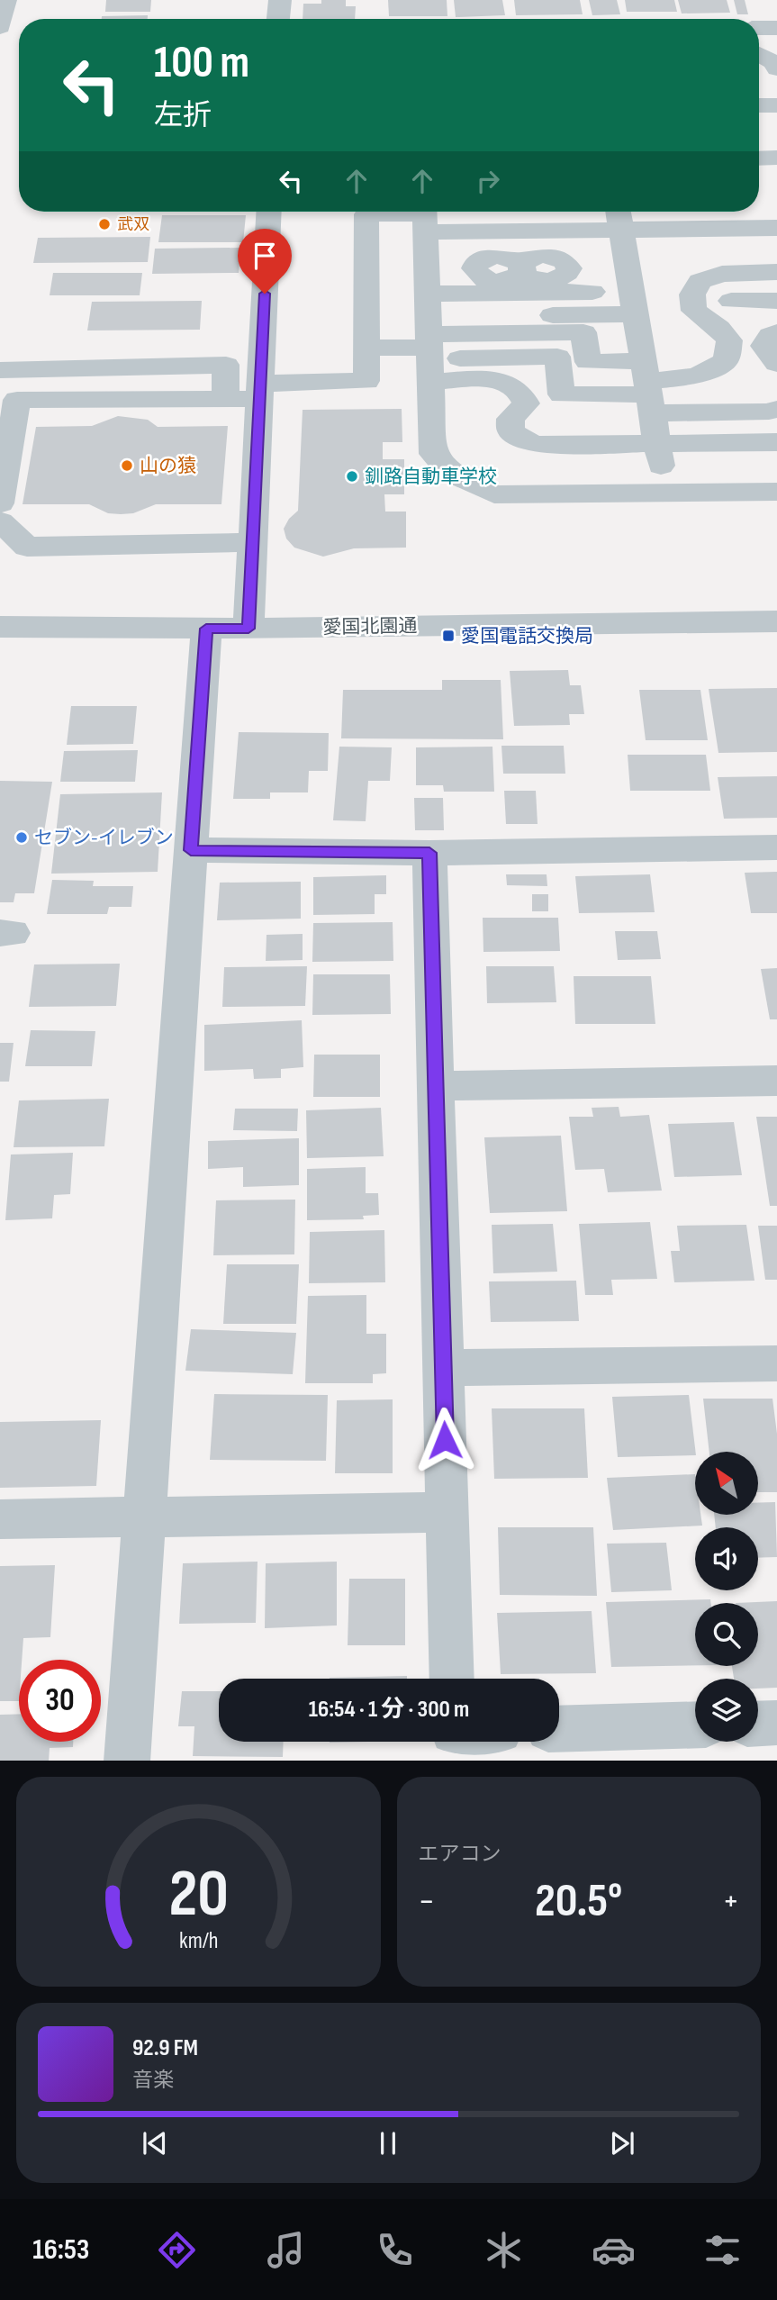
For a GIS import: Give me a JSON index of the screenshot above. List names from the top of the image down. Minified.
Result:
{"streets":{"street":["愛国北園通"]},"places":{"other":["武双","山の猿","釧路自動車学校","セブン-イレブン"],"transit":["愛国電話交換局"]},"north":"top left","page":{"turn":["100 m","左折"],"limit":"30","trip":"16:54 · 1 分 · 300 m","tile":"エアコン","heat":["−","20.5°","+"],"song":["92.9 FM","音楽"],"tabs":"16:53","gauge":["20","km/h"]}}
